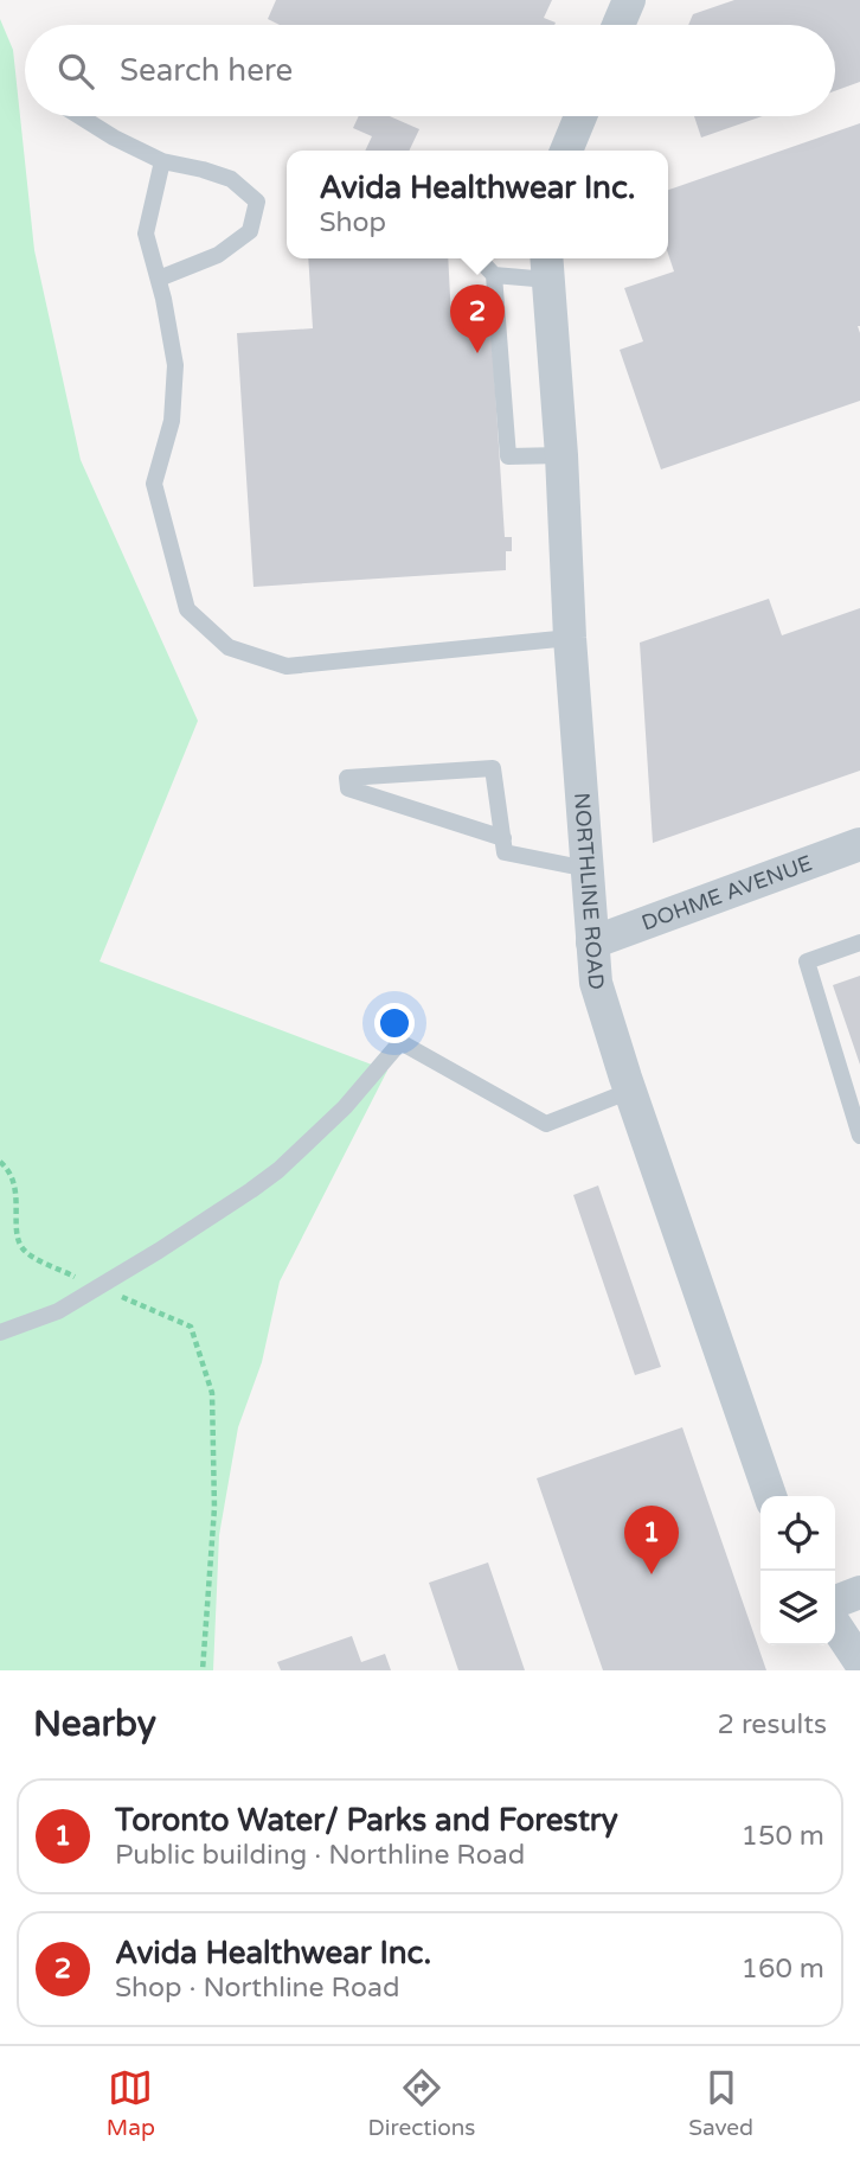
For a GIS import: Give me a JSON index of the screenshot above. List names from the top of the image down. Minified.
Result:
{"streets":{"street":["NORTHLINE ROAD","DOHME AVENUE"]},"crossings":[["NORTHLINE ROAD","DOHME AVENUE"]],"page":{"search":"Search here","popup":["Avida Healthwear Inc.","Shop"],"pins":["2","1"],"heading":["Nearby","2 results"],"list":[{"mark":"1","name":"Toronto Water/ Parks and Forestry","note":"Public building · Northline Road","value":"150 m"},{"mark":"2","name":"Avida Healthwear Inc.","note":"Shop · Northline Road","value":"160 m"}],"nav":["Map","Directions","Saved"]}}
